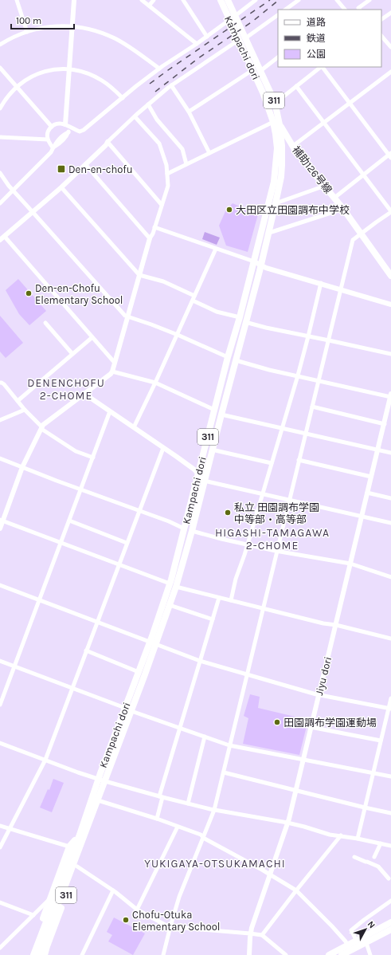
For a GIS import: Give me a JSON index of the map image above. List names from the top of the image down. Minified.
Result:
{"streets":{"main road":["Kampachi dori","311","補助126号線"],"street":["Jiyu dori"]},"crossings":[["Kampachi dori","311"],["Kampachi dori","補助126号線"]],"districts":["DENENCHOFU 2-CHOME","HIGASHI-TAMAGAWA 2-CHOME","YUKIGAYA-OTSUKAMACHI"],"places":{"transit":["Den-en-chofu"],"other":["大田区立田園調布中学校","Den-en-Chofu Elementary School","私立 田園調布学園 中等部・高等部","田園調布学園運動場","Chofu-Otuka Elementary School"]},"legend":["道路","鉄道","公園"],"scale_bar":"100 m","north":"top right"}
